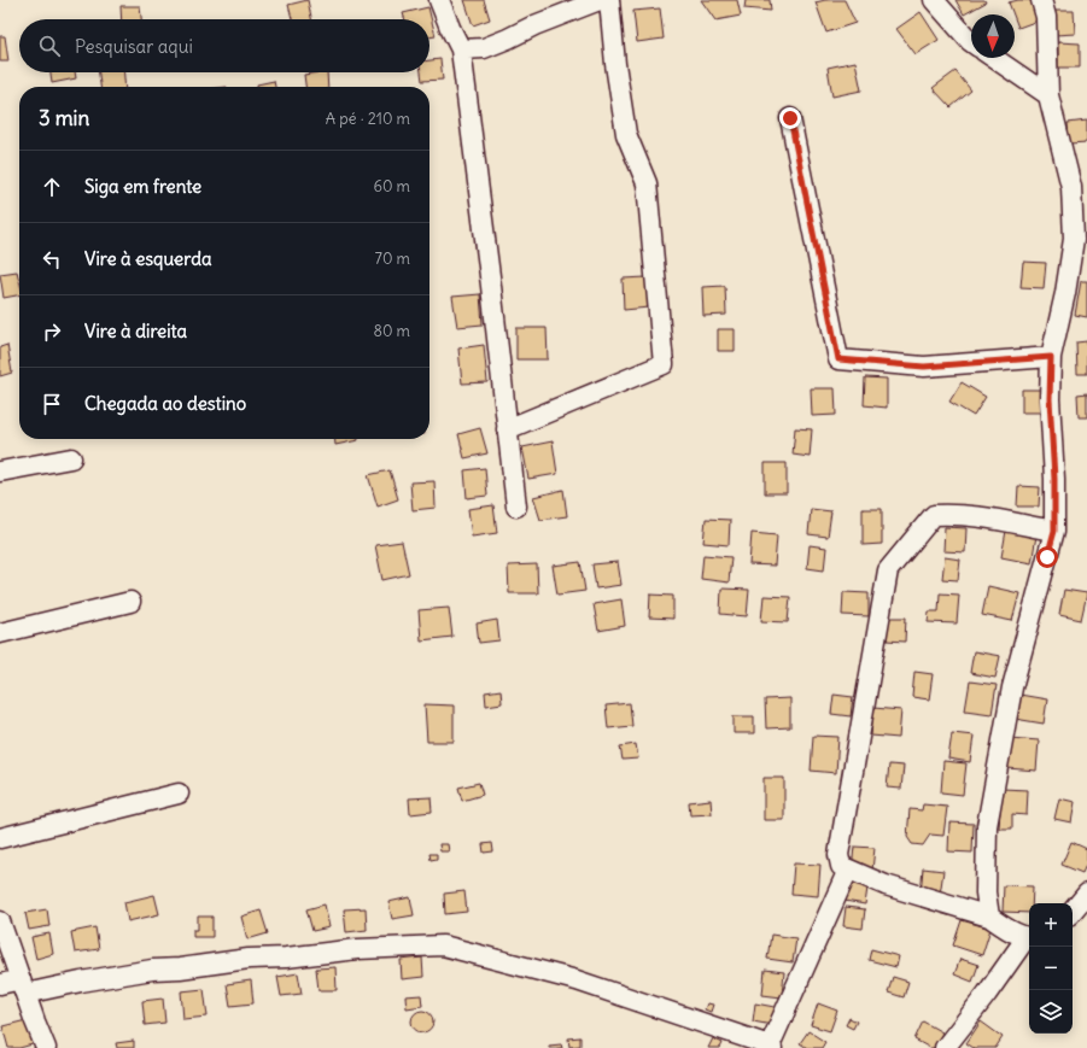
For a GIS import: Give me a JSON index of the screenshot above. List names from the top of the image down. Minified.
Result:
{"north":"bottom","page":{"search":"Pesquisar aqui","heading":["3 min","A pé · 210 m"],"list":[["Siga em frente","60 m"],["Vire à esquerda","70 m"],["Vire à direita","80 m"],"Chegada ao destino"],"map_buttons":["+","−"]}}
